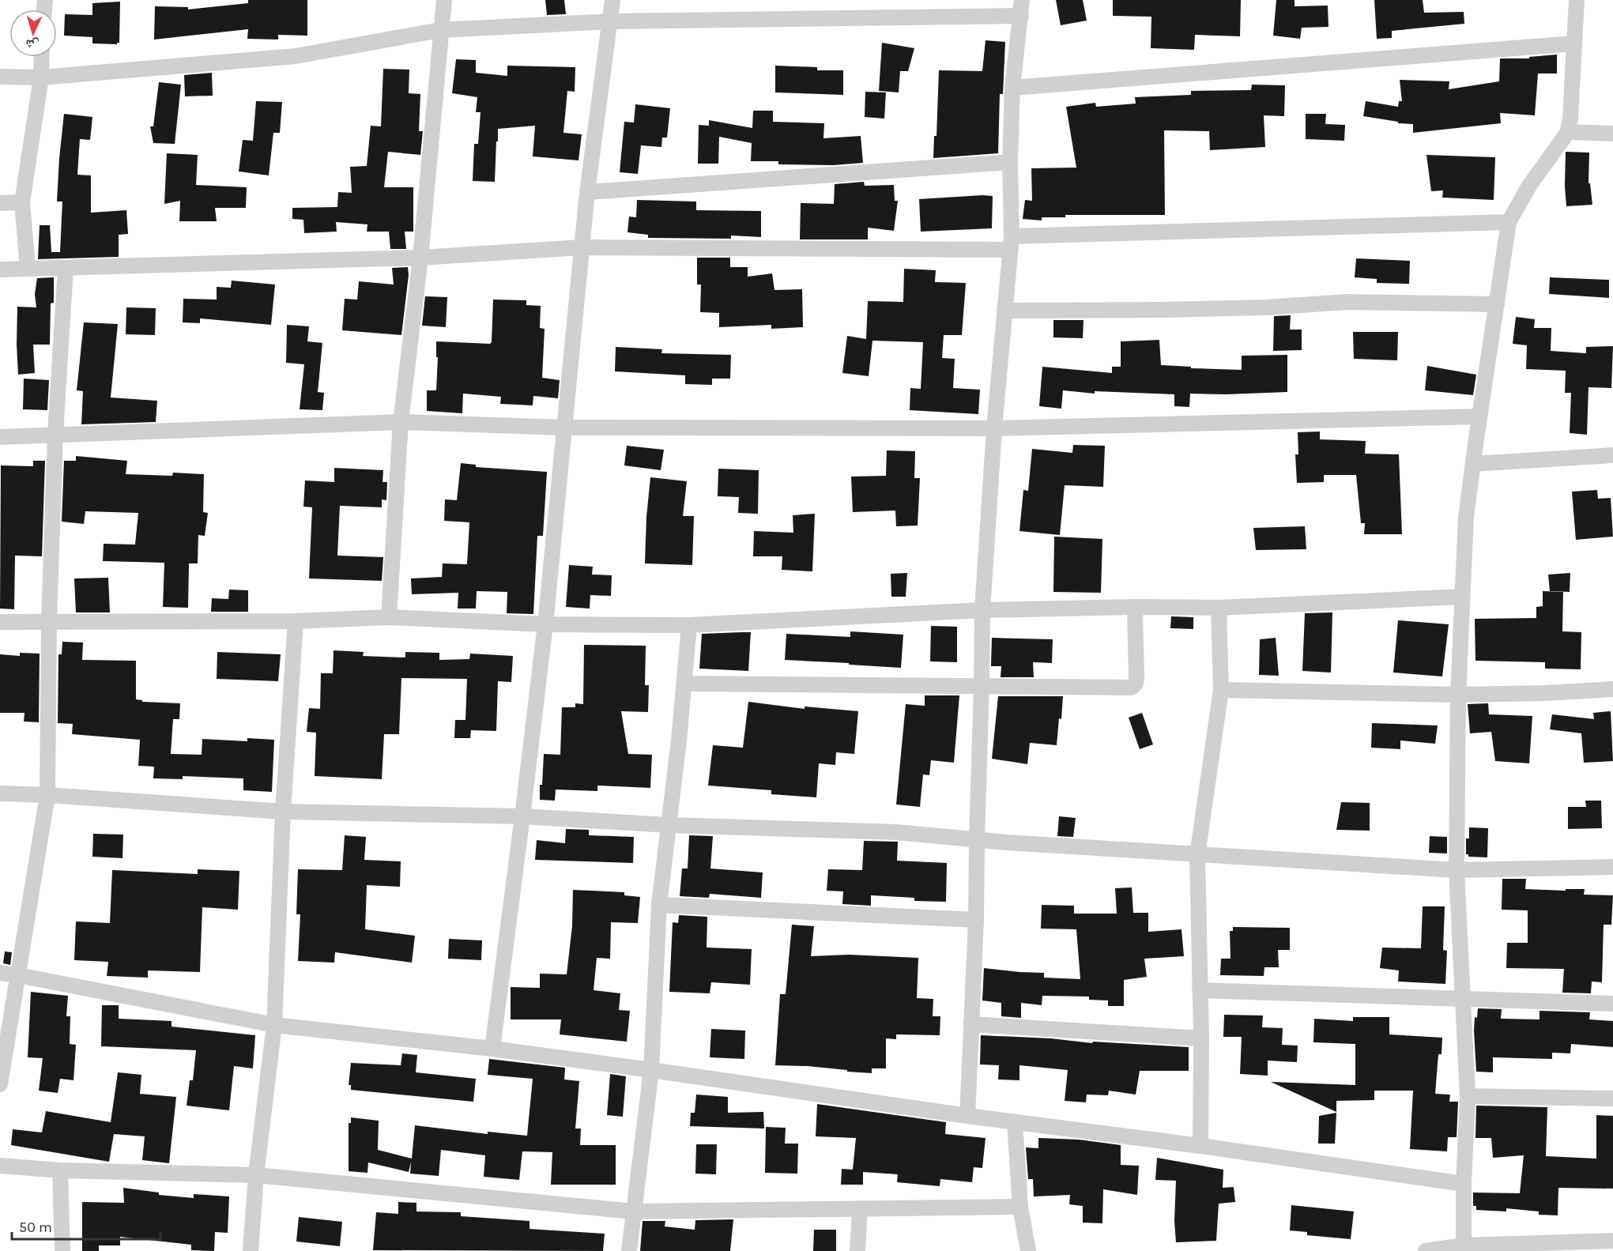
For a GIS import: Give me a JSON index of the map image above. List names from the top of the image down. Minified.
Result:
{"scale_bar":"50 m","north":"bottom"}
